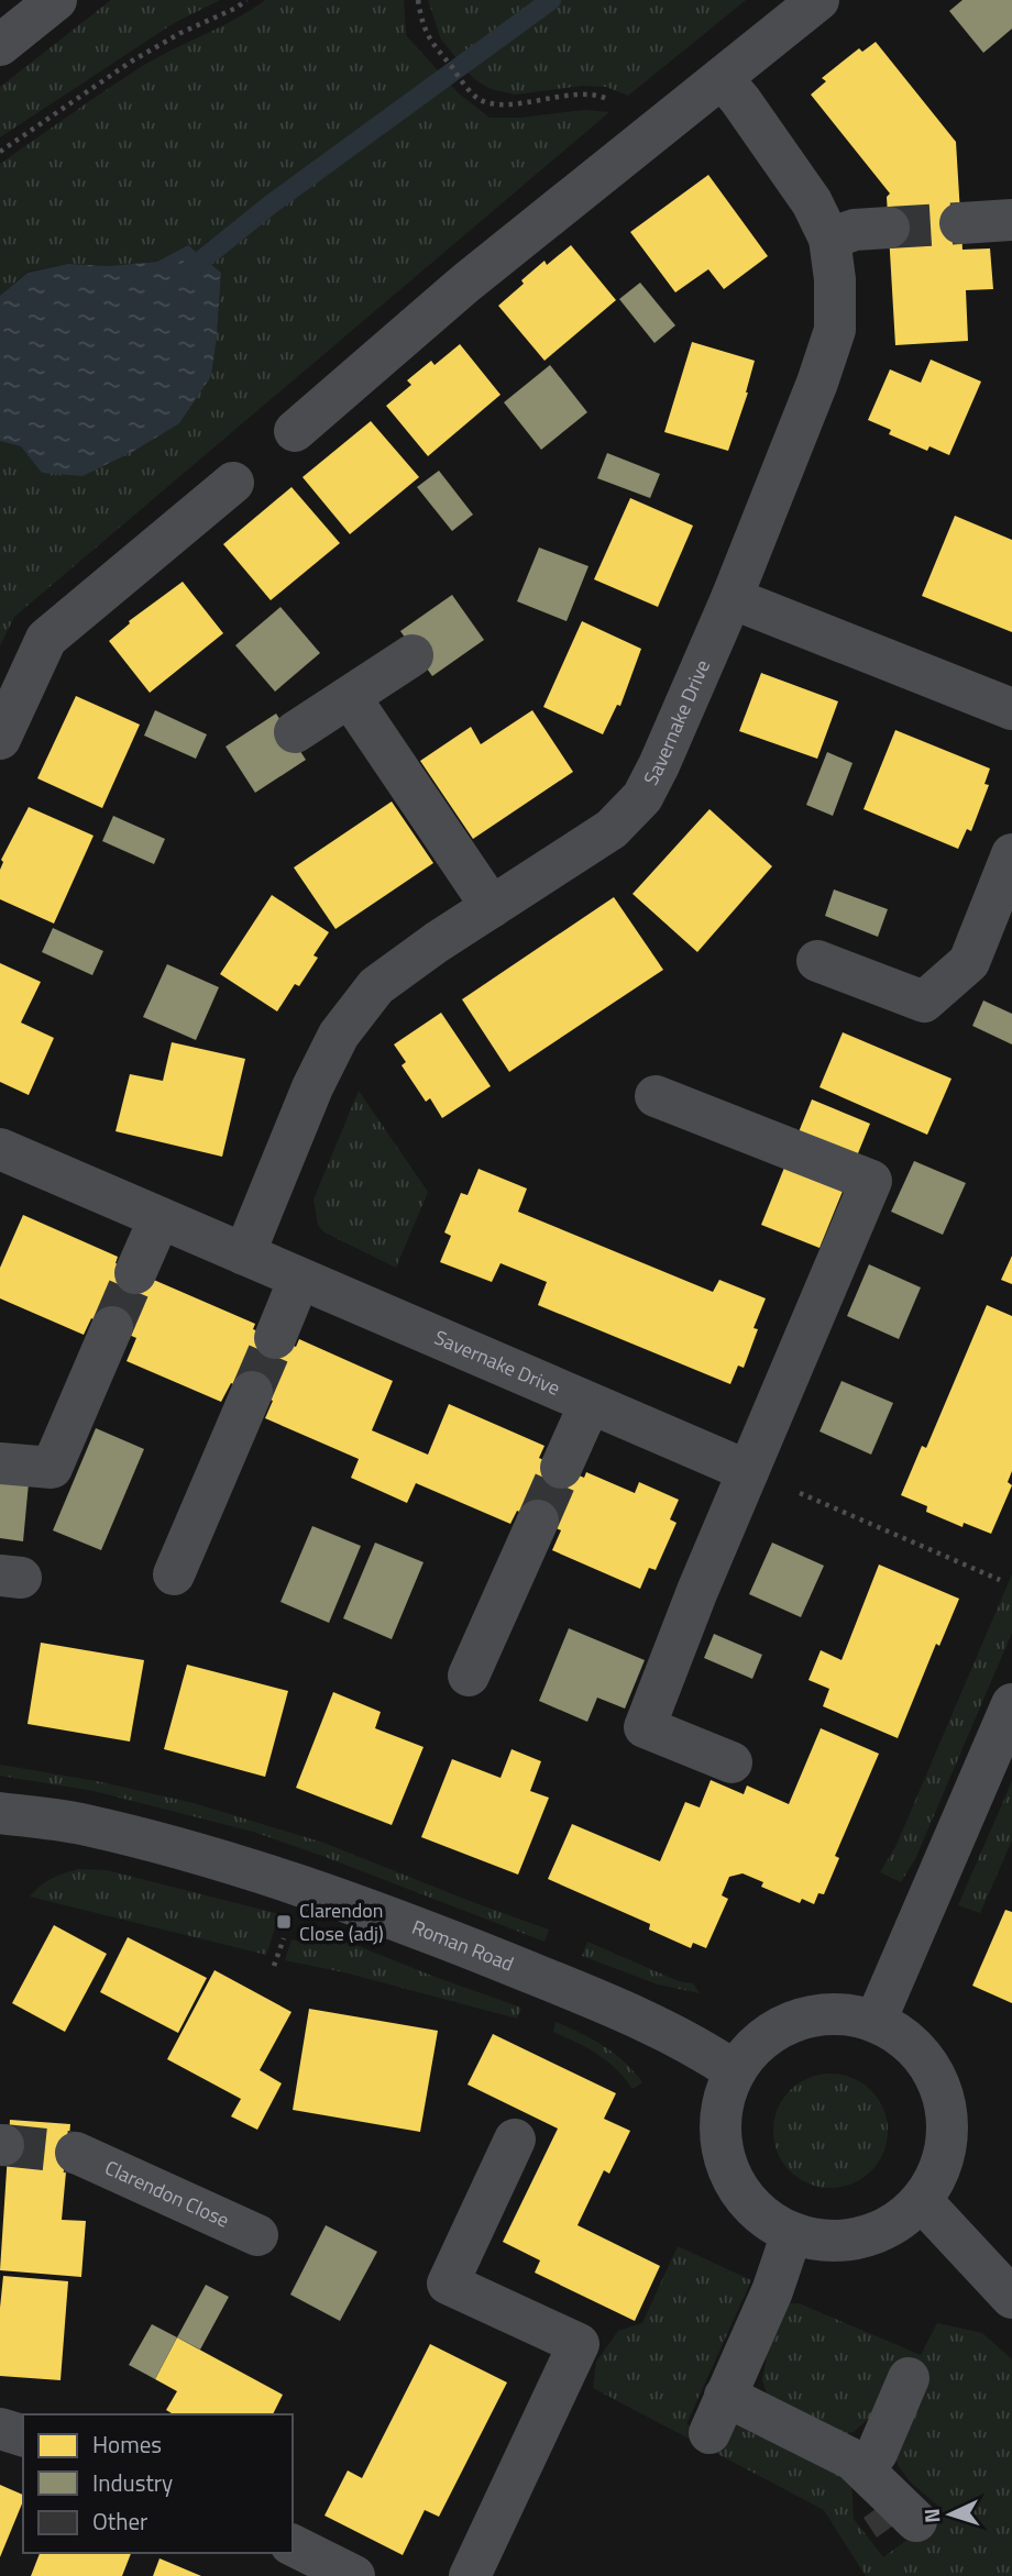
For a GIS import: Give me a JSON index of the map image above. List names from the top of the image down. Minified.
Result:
{"streets":{"street":["Savernake Drive","Roman Road","Clarendon Close"]},"places":{"transit":["Clarendon Close (adj)"]},"legend":["Homes","Industry","Other"],"north":"left"}
